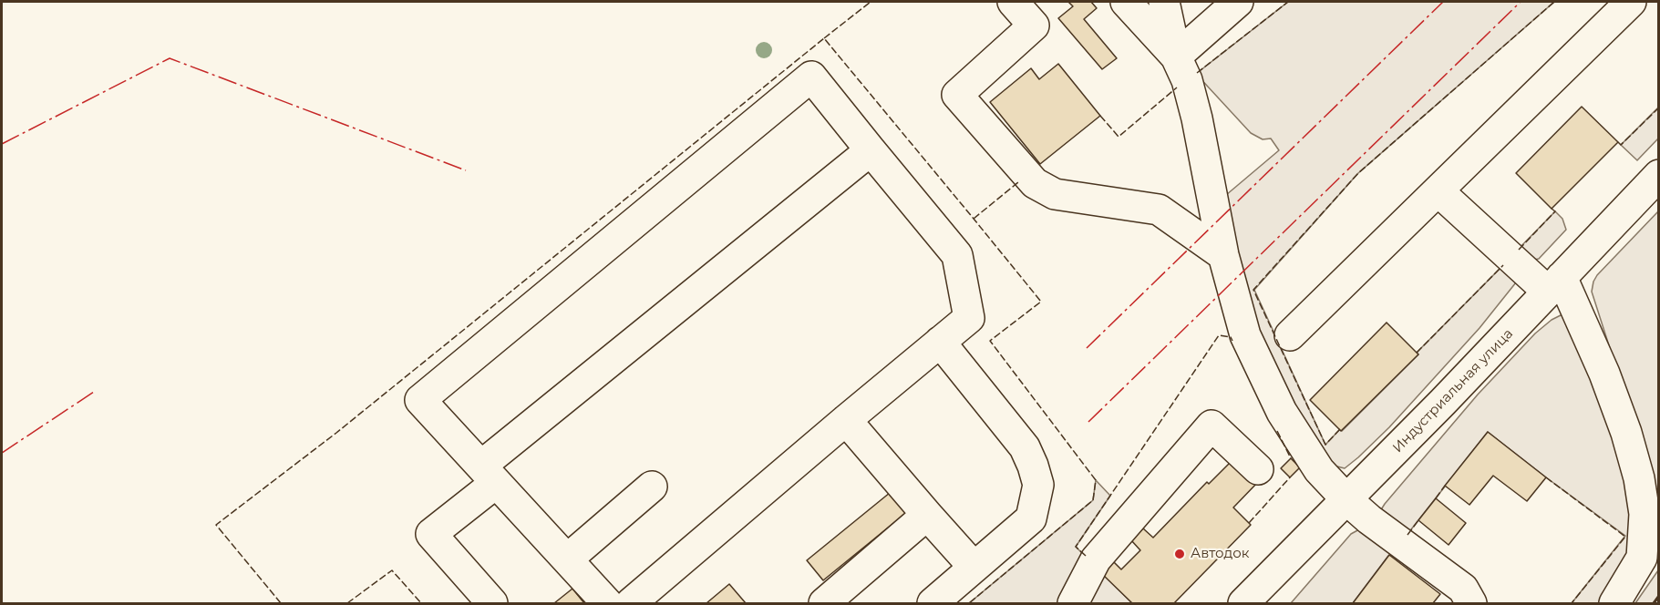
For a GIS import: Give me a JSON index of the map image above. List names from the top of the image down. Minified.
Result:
{"streets":{"street":["Индустриальная улица"]},"places":["Автодок"]}
